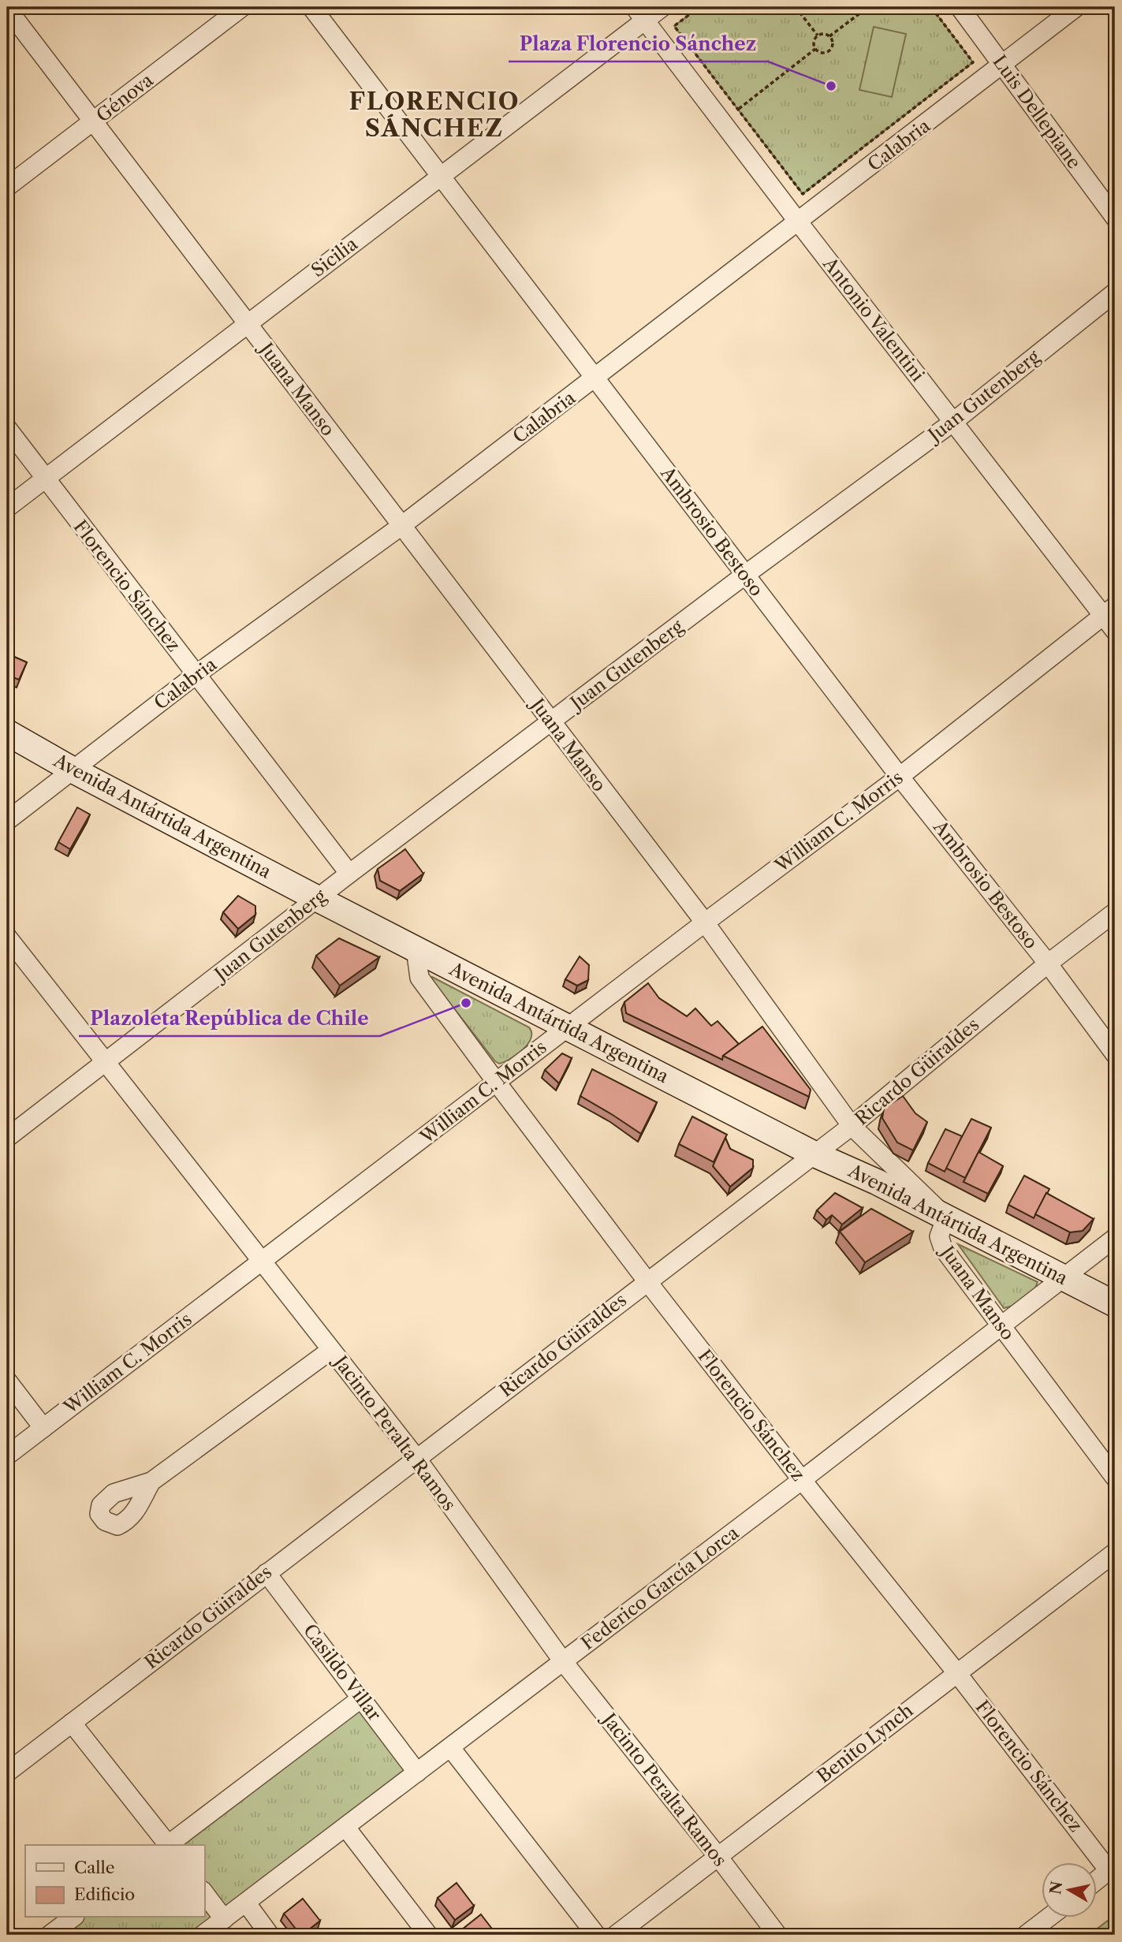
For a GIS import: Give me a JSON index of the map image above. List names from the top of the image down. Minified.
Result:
{"streets":{"main road":["Avenida Antártida Argentina"],"street":["Génova","Luis Dellepiane","Calabria","Sicilia","Antonio Valentini","Juana Manso","Juan Gutenberg","Ambrosio Bestoso","Florencio Sánchez","William C. Morris","Ricardo Güiraldes","Jacinto Peralta Ramos","Federico García Lorca","Casildo Villar","Benito Lynch"]},"crossings":[["Génova","Juana Manso"],["Luis Dellepiane","Calabria"],["Calabria","Antonio Valentini"],["Calabria","Juana Manso"],["Calabria","Ambrosio Bestoso"],["Calabria","Florencio Sánchez"],["Calabria","Avenida Antártida Argentina"],["Sicilia","Antonio Valentini"],["Sicilia","Juana Manso"],["Sicilia","Ambrosio Bestoso"],["Sicilia","Florencio Sánchez"],["Antonio Valentini","Juan Gutenberg"],["Antonio Valentini","William C. Morris"],["Juana Manso","Juan Gutenberg"],["Juana Manso","Avenida Antártida Argentina"],["Juana Manso","William C. Morris"],["Juana Manso","Ricardo Güiraldes"],["Juana Manso","Federico García Lorca"],["Juan Gutenberg","Ambrosio Bestoso"],["Juan Gutenberg","Florencio Sánchez"],["Juan Gutenberg","Avenida Antártida Argentina"],["Juan Gutenberg","Jacinto Peralta Ramos"],["Ambrosio Bestoso","William C. Morris"],["Ambrosio Bestoso","Ricardo Güiraldes"],["Florencio Sánchez","Avenida Antártida Argentina"],["Florencio Sánchez","William C. Morris"],["Florencio Sánchez","Ricardo Güiraldes"],["Florencio Sánchez","Federico García Lorca"],["Florencio Sánchez","Benito Lynch"],["Avenida Antártida Argentina","William C. Morris"],["Avenida Antártida Argentina","Ricardo Güiraldes"],["Avenida Antártida Argentina","Federico García Lorca"],["William C. Morris","Jacinto Peralta Ramos"],["Ricardo Güiraldes","Jacinto Peralta Ramos"],["Ricardo Güiraldes","Casildo Villar"],["Jacinto Peralta Ramos","Federico García Lorca"],["Jacinto Peralta Ramos","Benito Lynch"],["Federico García Lorca","Casildo Villar"]],"districts":["FLORENCIO SÁNCHEZ"],"places":["Plaza Florencio Sánchez","Plazoleta República de Chile"],"legend":["Calle","Edificio"],"north":"left"}
